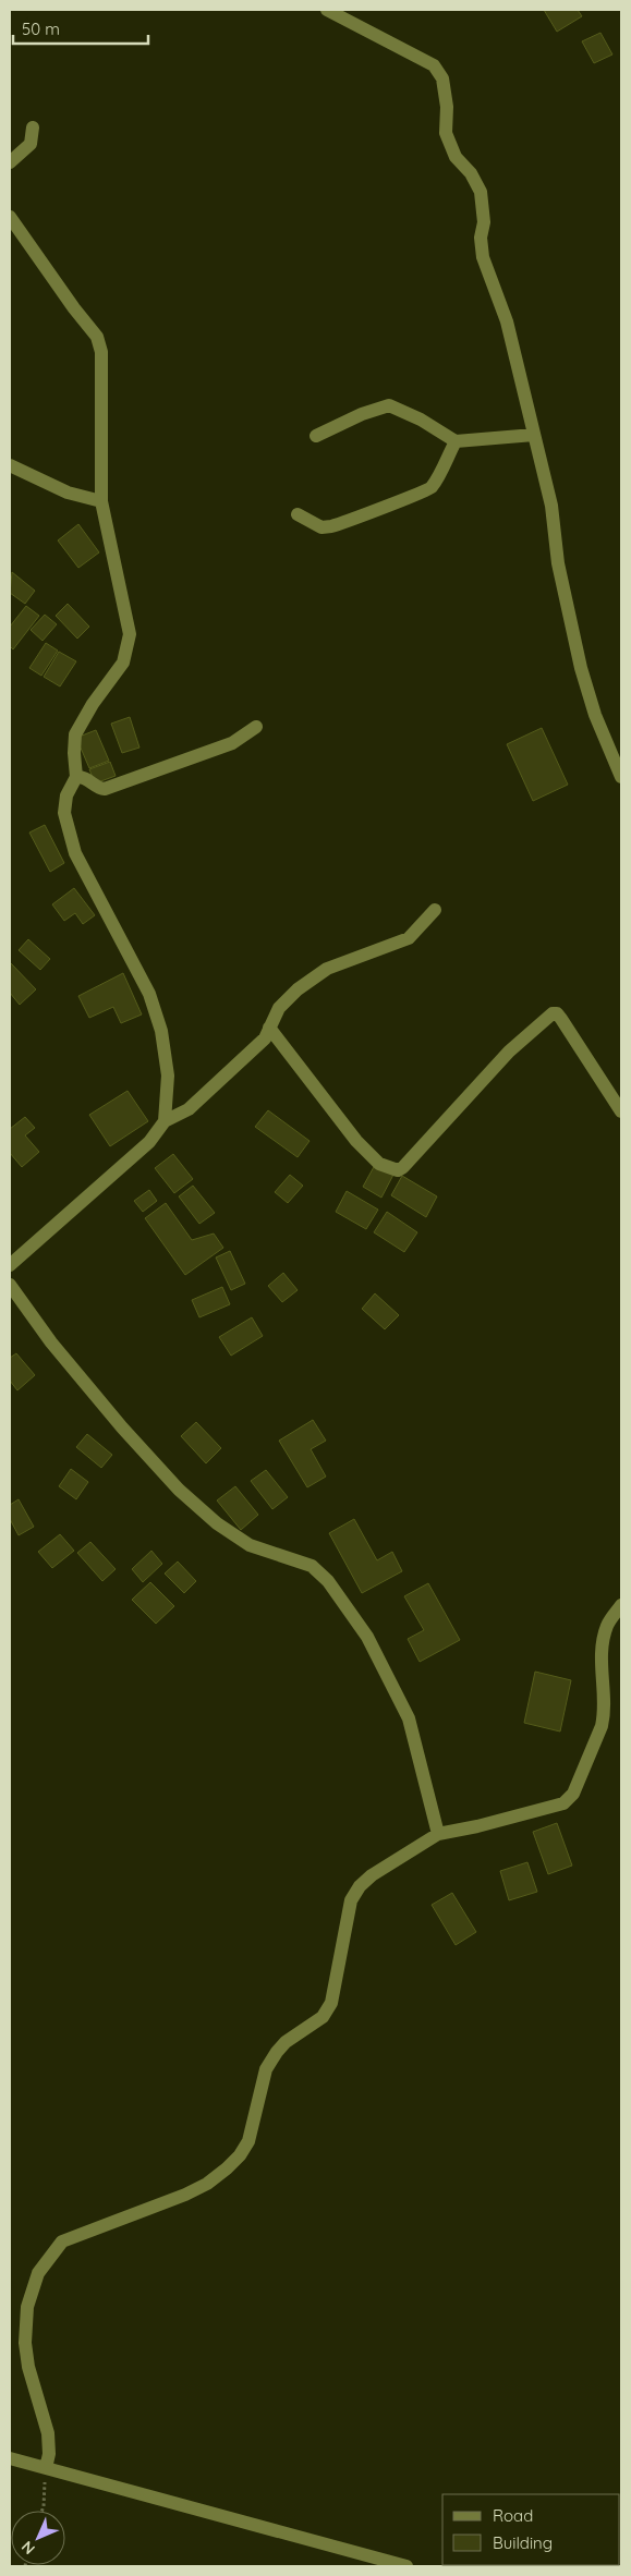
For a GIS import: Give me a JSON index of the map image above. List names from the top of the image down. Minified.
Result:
{"legend":["Road","Building"],"scale_bar":"50 m","north":"bottom left"}
